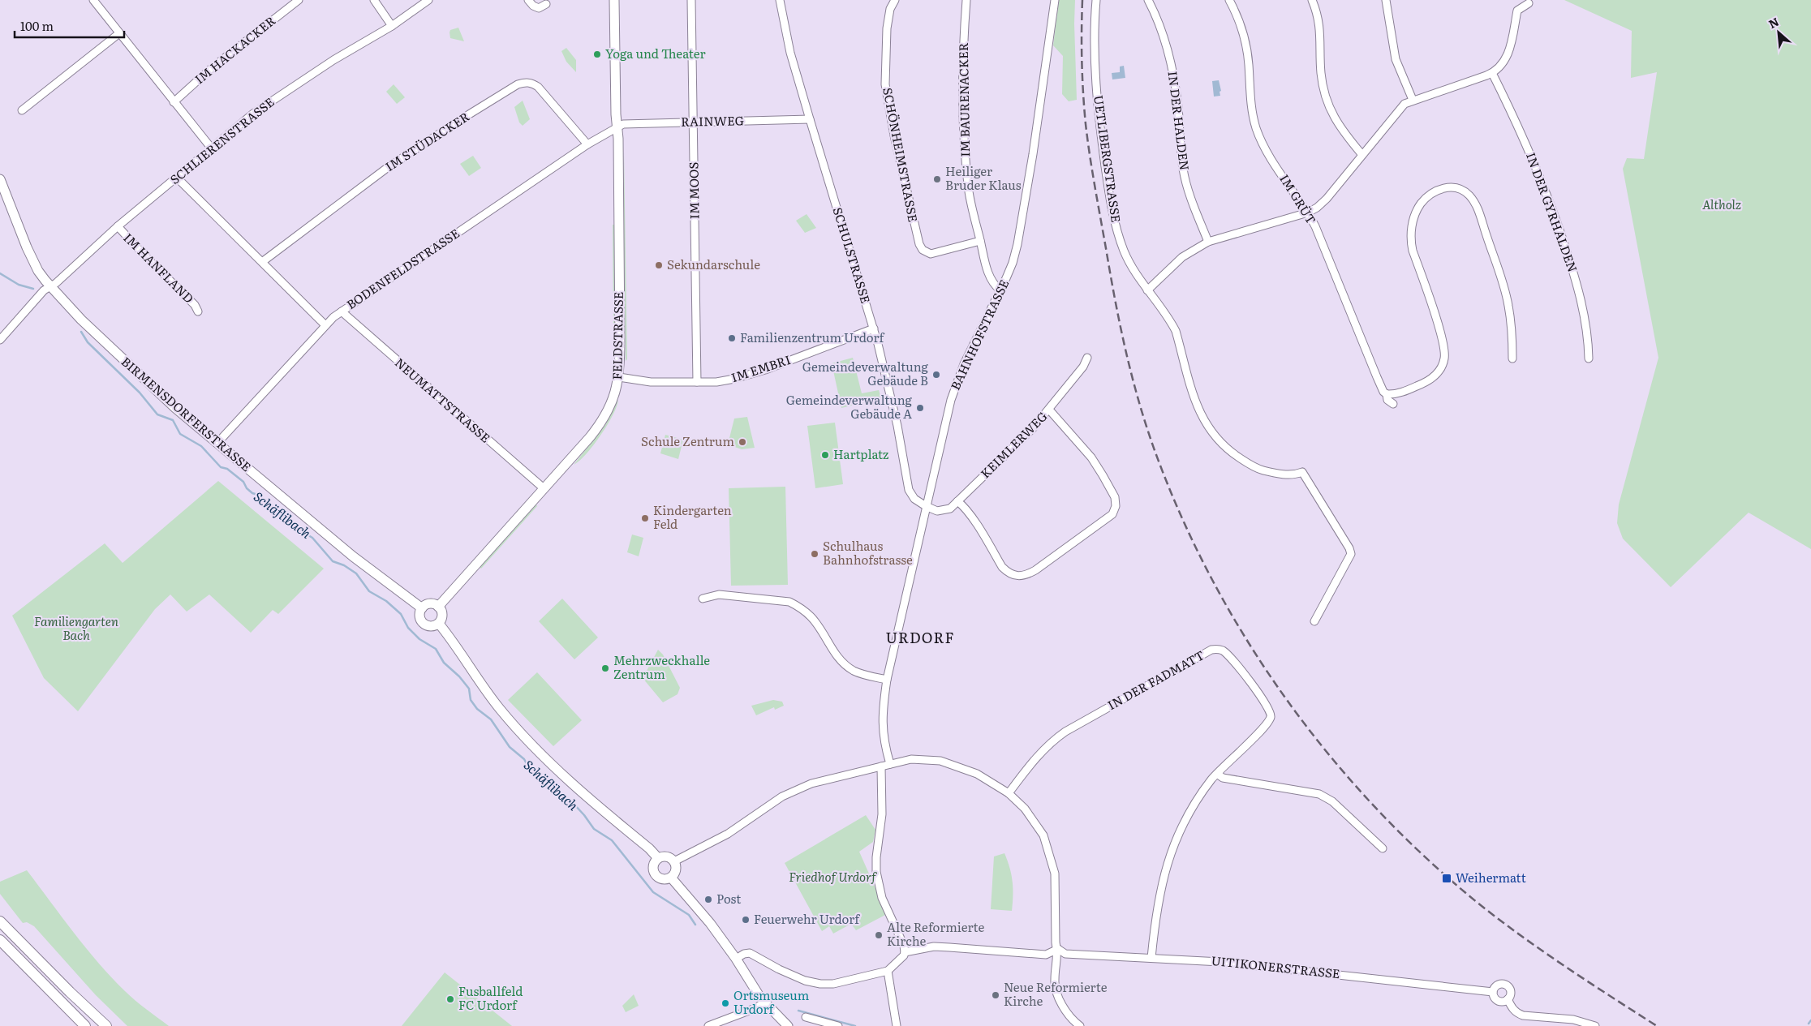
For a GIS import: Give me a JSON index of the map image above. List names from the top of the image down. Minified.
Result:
{"streets":{"main road":["FELDSTRASSE","BIRMENSDORFERSTRASSE"],"street":["IM HACKACKER","IM BAURENACKER","IN DER HALDEN","RAINWEG","SCHLIERENSTRASSE","IM STÜDACKER","SCHÖNHEIMSTRASSE","UETLIBERGSTRASSE","IM MOOS","IM GRÜT","IN DER GYRHALDEN","SCHULSTRASSE","IM HANFLAND","BODENFELDSTRASSE","BAHNHOFSTRASSE","IM EMBRI","NEUMATTSTRASSE","KEIMLERWEG","IN DER FADMATT","UITIKONERSTRASSE"]},"crossings":[["IM BAURENACKER","SCHÖNHEIMSTRASSE"],["IM BAURENACKER","BAHNHOFSTRASSE"],["RAINWEG","IM MOOS"],["RAINWEG","SCHULSTRASSE"],["RAINWEG","BODENFELDSTRASSE"],["RAINWEG","FELDSTRASSE"],["SCHLIERENSTRASSE","IM HANFLAND"],["SCHLIERENSTRASSE","BIRMENSDORFERSTRASSE"],["IM STÜDACKER","BODENFELDSTRASSE"],["IM MOOS","IM EMBRI"],["SCHULSTRASSE","BAHNHOFSTRASSE"],["SCHULSTRASSE","IM EMBRI"],["SCHULSTRASSE","KEIMLERWEG"],["BODENFELDSTRASSE","FELDSTRASSE"],["BODENFELDSTRASSE","NEUMATTSTRASSE"],["BODENFELDSTRASSE","BIRMENSDORFERSTRASSE"],["BAHNHOFSTRASSE","KEIMLERWEG"],["FELDSTRASSE","IM EMBRI"],["FELDSTRASSE","NEUMATTSTRASSE"],["FELDSTRASSE","BIRMENSDORFERSTRASSE"],["IN DER FADMATT","UITIKONERSTRASSE"]],"districts":["URDORF"],"water":["Schäflibach"],"parks":["Altholz","Familiengarten Bach","Friedhof Urdorf"],"places":{"other":["Yoga und Theater","Heiliger Bruder Klaus","Sekundarschule","Familienzentrum Urdorf","Gemeindeverwaltung Gebäude B","Gemeindeverwaltung Gebäude A","Schule Zentrum","Hartplatz","Kindergarten Feld","Schulhaus Bahnhofstrasse","Mehrzweckhalle Zentrum","Post","Feuerwehr Urdorf","Alte Reformierte Kirche","Neue Reformierte Kirche","Fusballfeld FC Urdorf","Ortsmuseum Urdorf"],"transit":["Weihermatt"]},"scale_bar":"100 m","north":"top left"}
